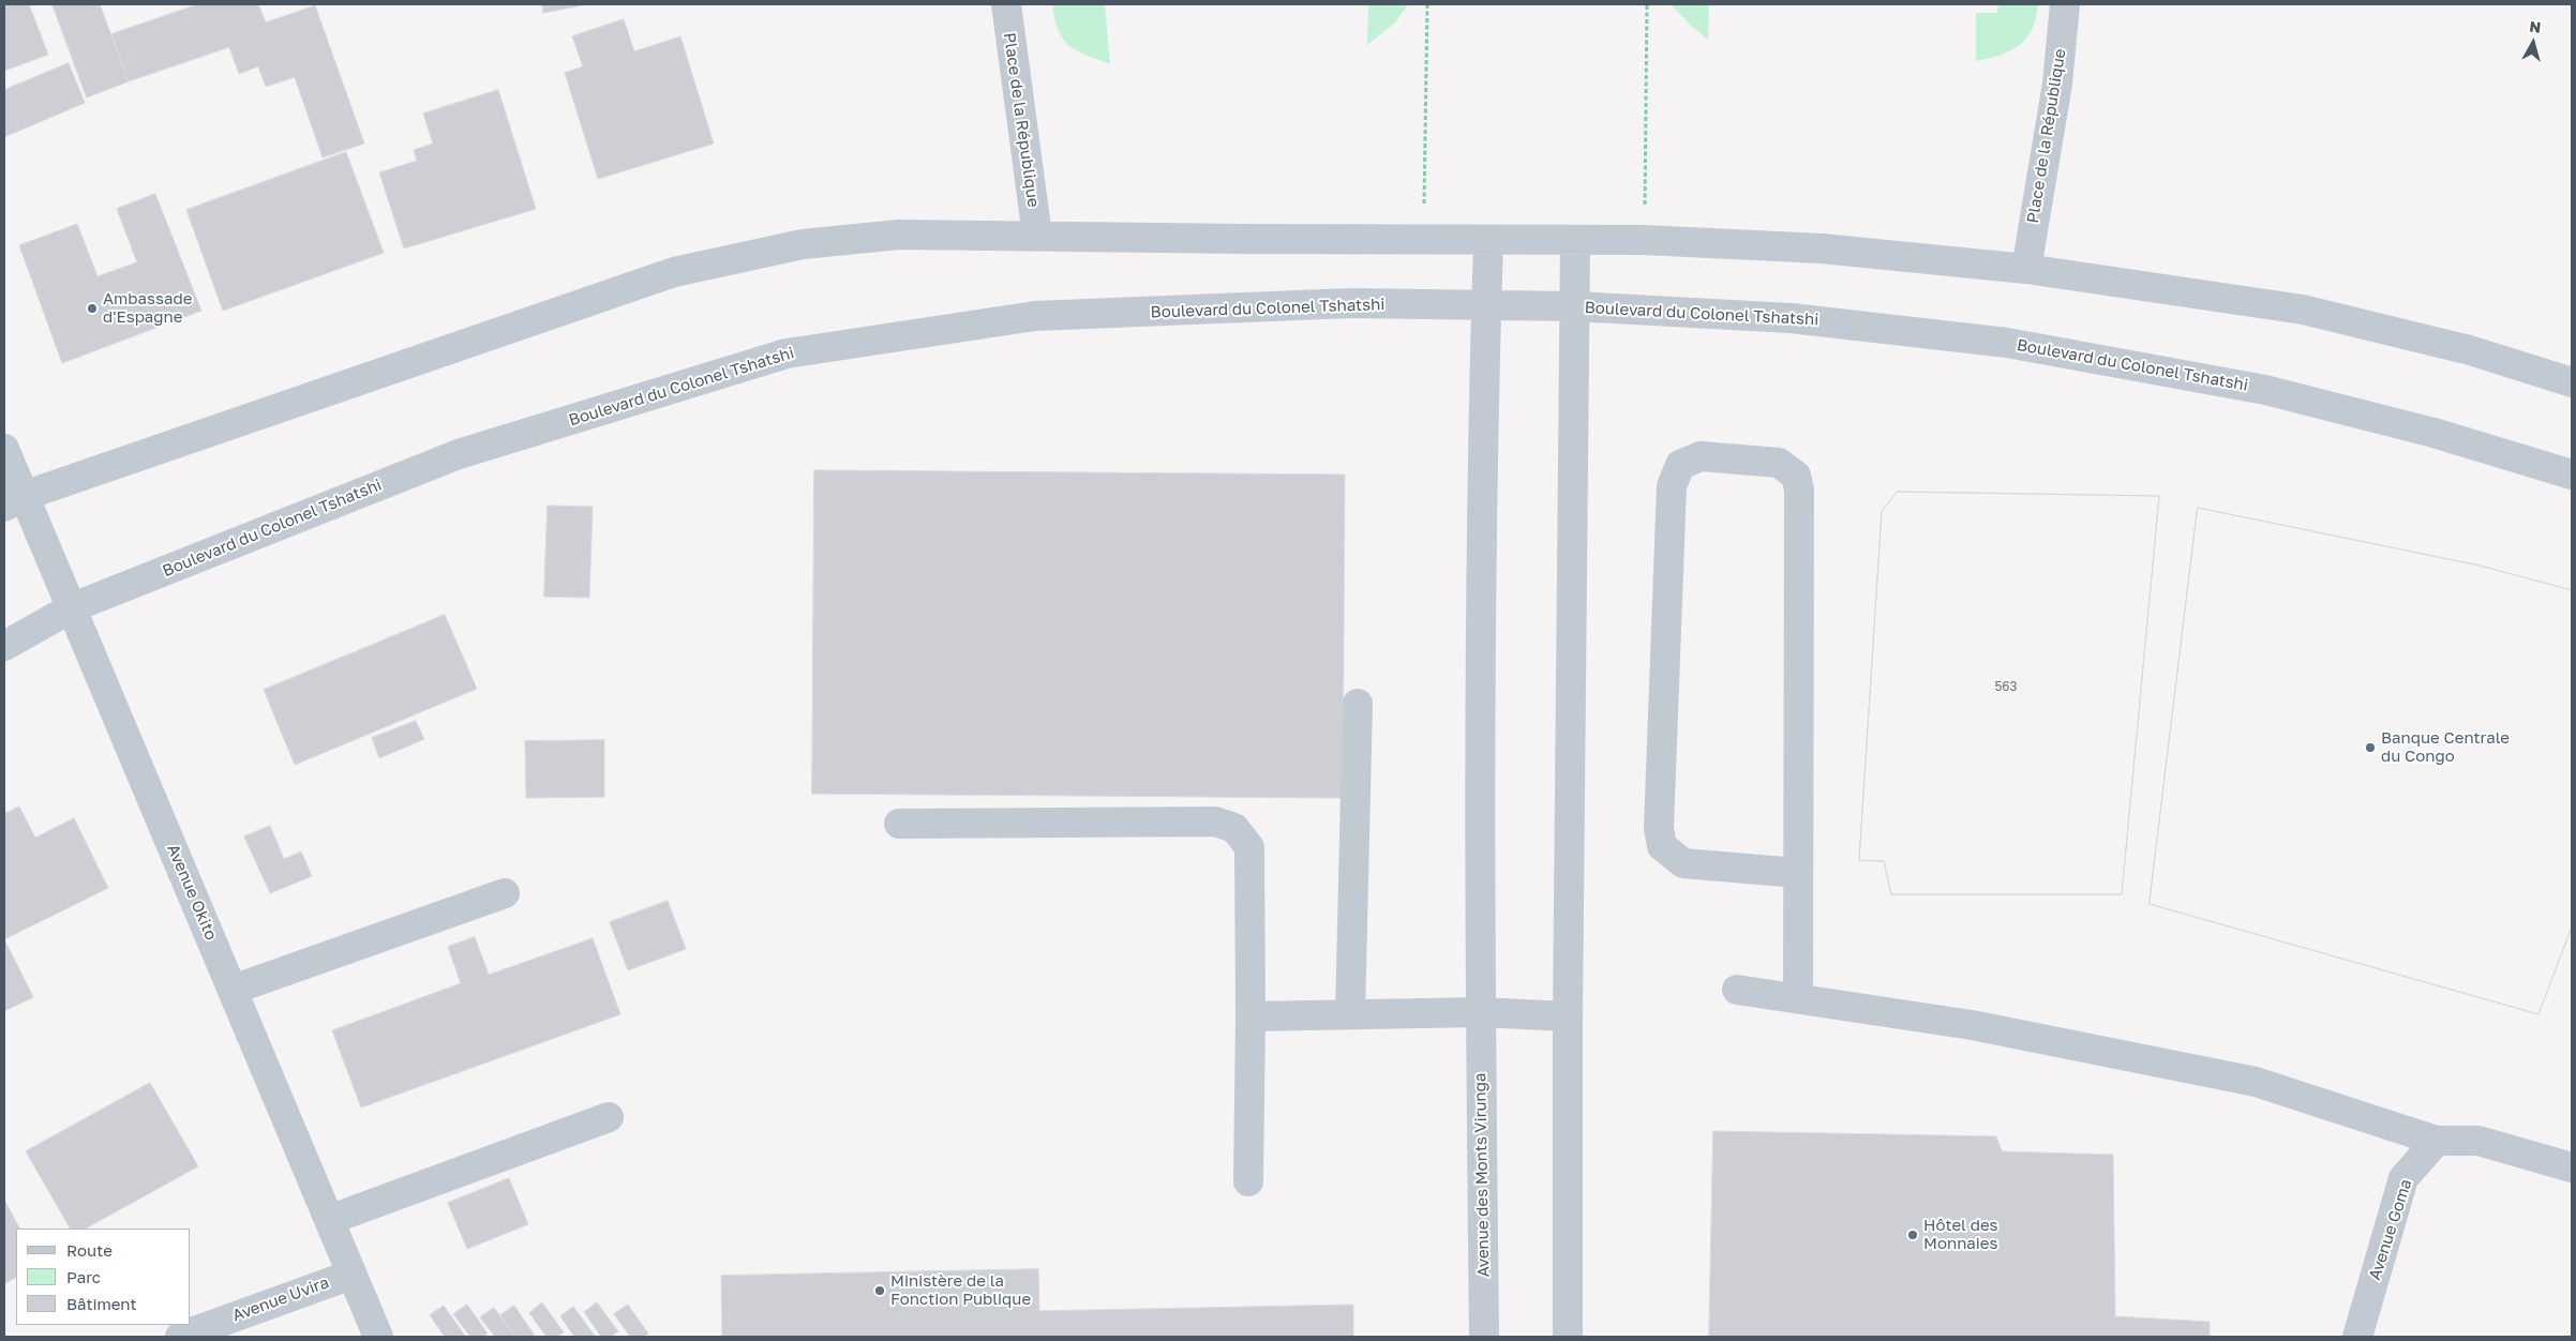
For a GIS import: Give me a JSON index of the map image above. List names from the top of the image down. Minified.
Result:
{"streets":{"street":["Place de la République","Boulevard du Colonel Tshatshi","Avenue Okito","Avenue des Monts Virunga","Avenue Goma","Avenue Uvira"]},"crossings":[["Boulevard du Colonel Tshatshi","Avenue Okito"],["Boulevard du Colonel Tshatshi","Avenue des Monts Virunga"],["Avenue Okito","Avenue Uvira"]],"places":["Ambassade d'Espagne","Banque Centrale du Congo","Hôtel des Monnaies","Ministère de la Fonction Publique"],"house_numbers":["563"],"legend":["Route","Parc","Bâtiment"],"north":"top"}
